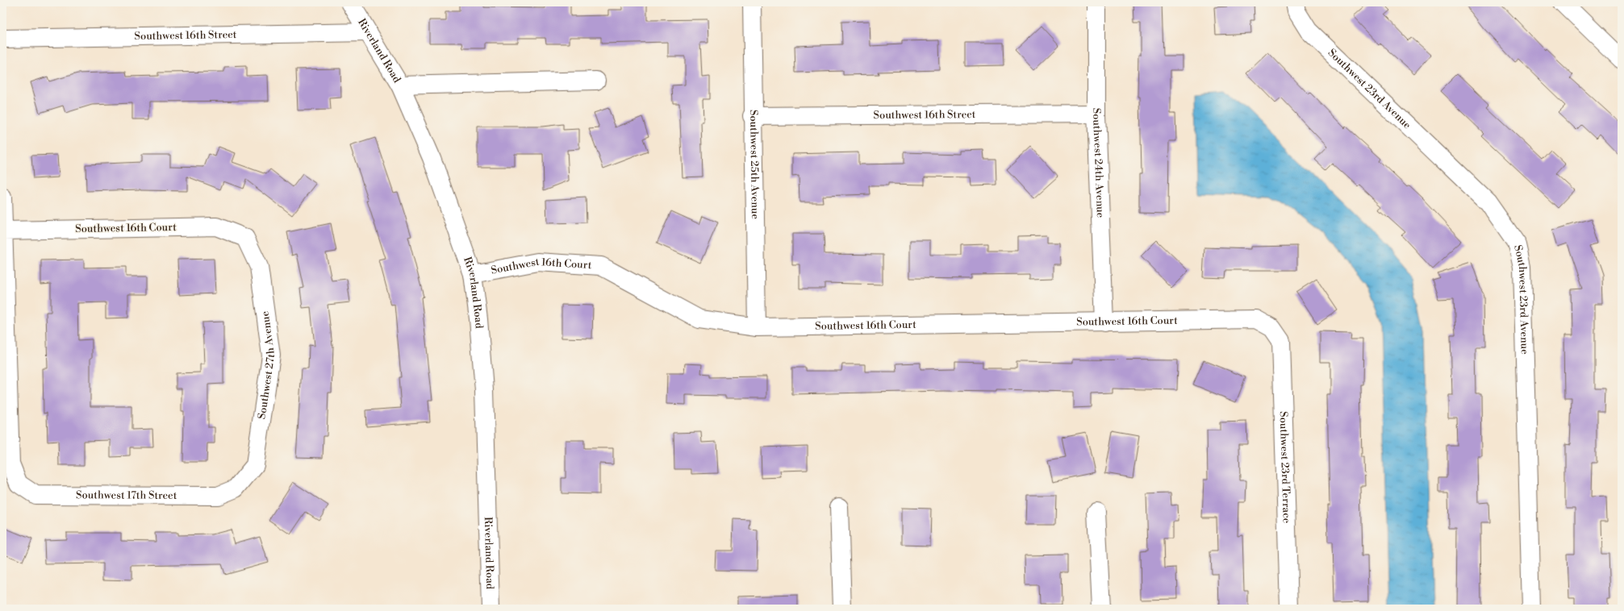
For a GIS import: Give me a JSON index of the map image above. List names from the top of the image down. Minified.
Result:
{"streets":{"street":["Southwest 16th Street","Riverland Road","Southwest 23rd Avenue","Southwest 24th Avenue","Southwest 25th Avenue","Southwest 16th Court","Southwest 27th Avenue","Southwest 23rd Terrace","Southwest 17th Street"]},"crossings":[["Southwest 16th Street","Riverland Road"],["Southwest 16th Street","Southwest 24th Avenue"],["Southwest 16th Street","Southwest 25th Avenue"],["Riverland Road","Southwest 16th Court"],["Southwest 24th Avenue","Southwest 16th Court"],["Southwest 25th Avenue","Southwest 16th Court"],["Southwest 16th Court","Southwest 27th Avenue"],["Southwest 16th Court","Southwest 23rd Terrace"],["Southwest 16th Court","Southwest 17th Street"],["Southwest 27th Avenue","Southwest 17th Street"]]}
